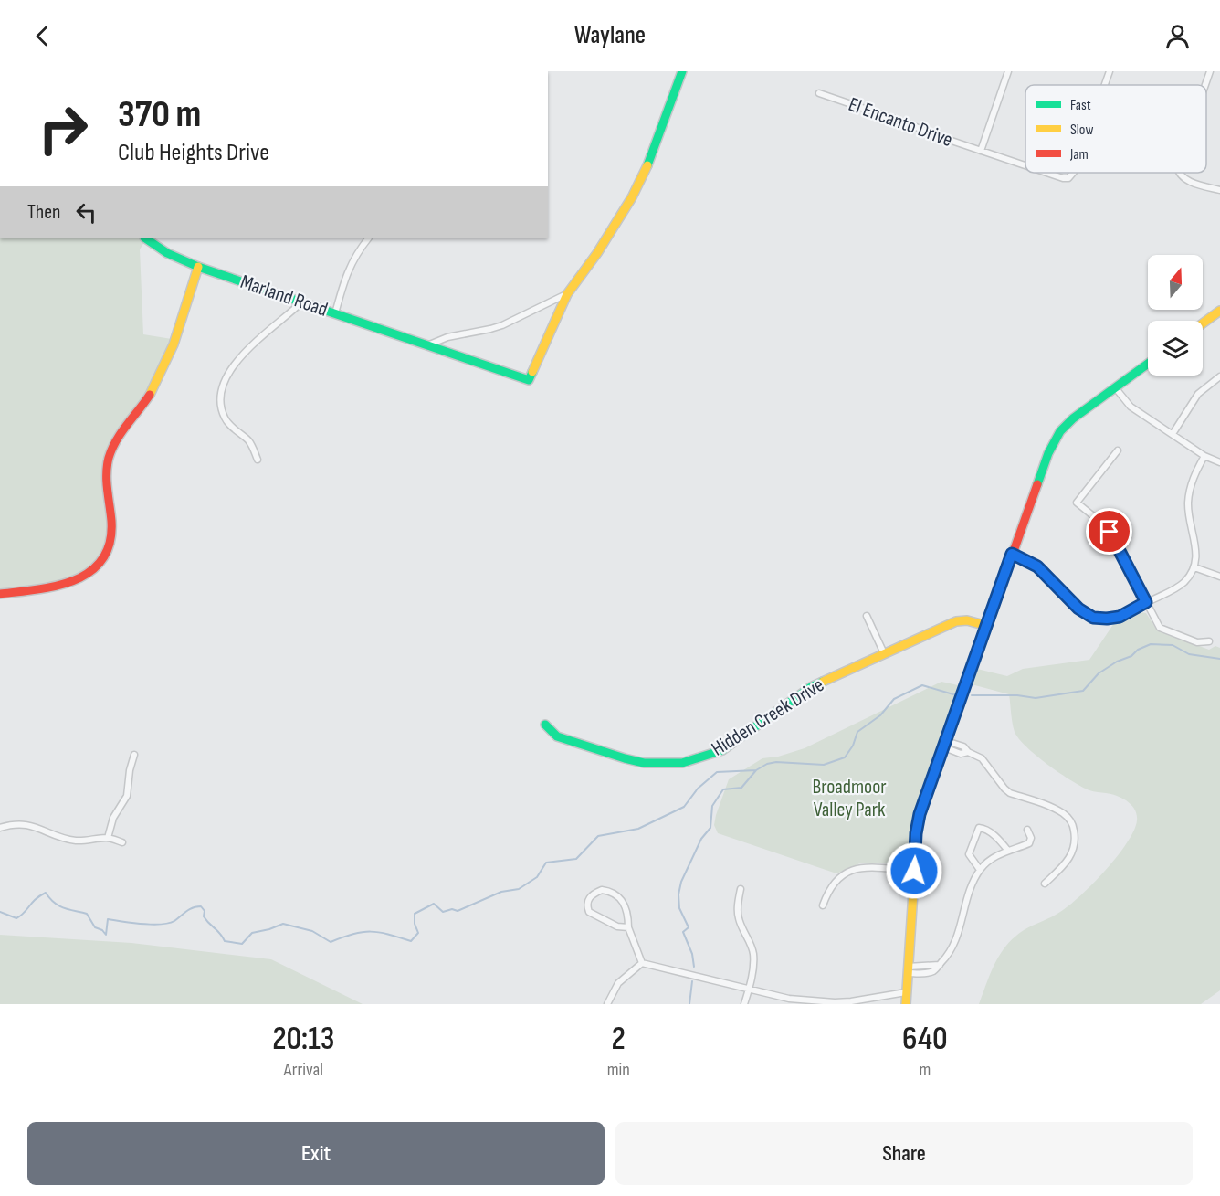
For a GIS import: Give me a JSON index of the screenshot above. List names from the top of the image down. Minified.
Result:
{"streets":{"street":["El Encanto Drive","Marland Road","Hidden Creek Drive"]},"parks":["Broadmoor Valley Park"],"legend":["Fast","Slow","Jam"],"north":"top","page":{"header":"Waylane","turn":["370 m","Club Heights Drive"],"then":"Then","eta":["20:13","Arrival","2","min","640","m"],"buttons":["Exit","Share"]}}
